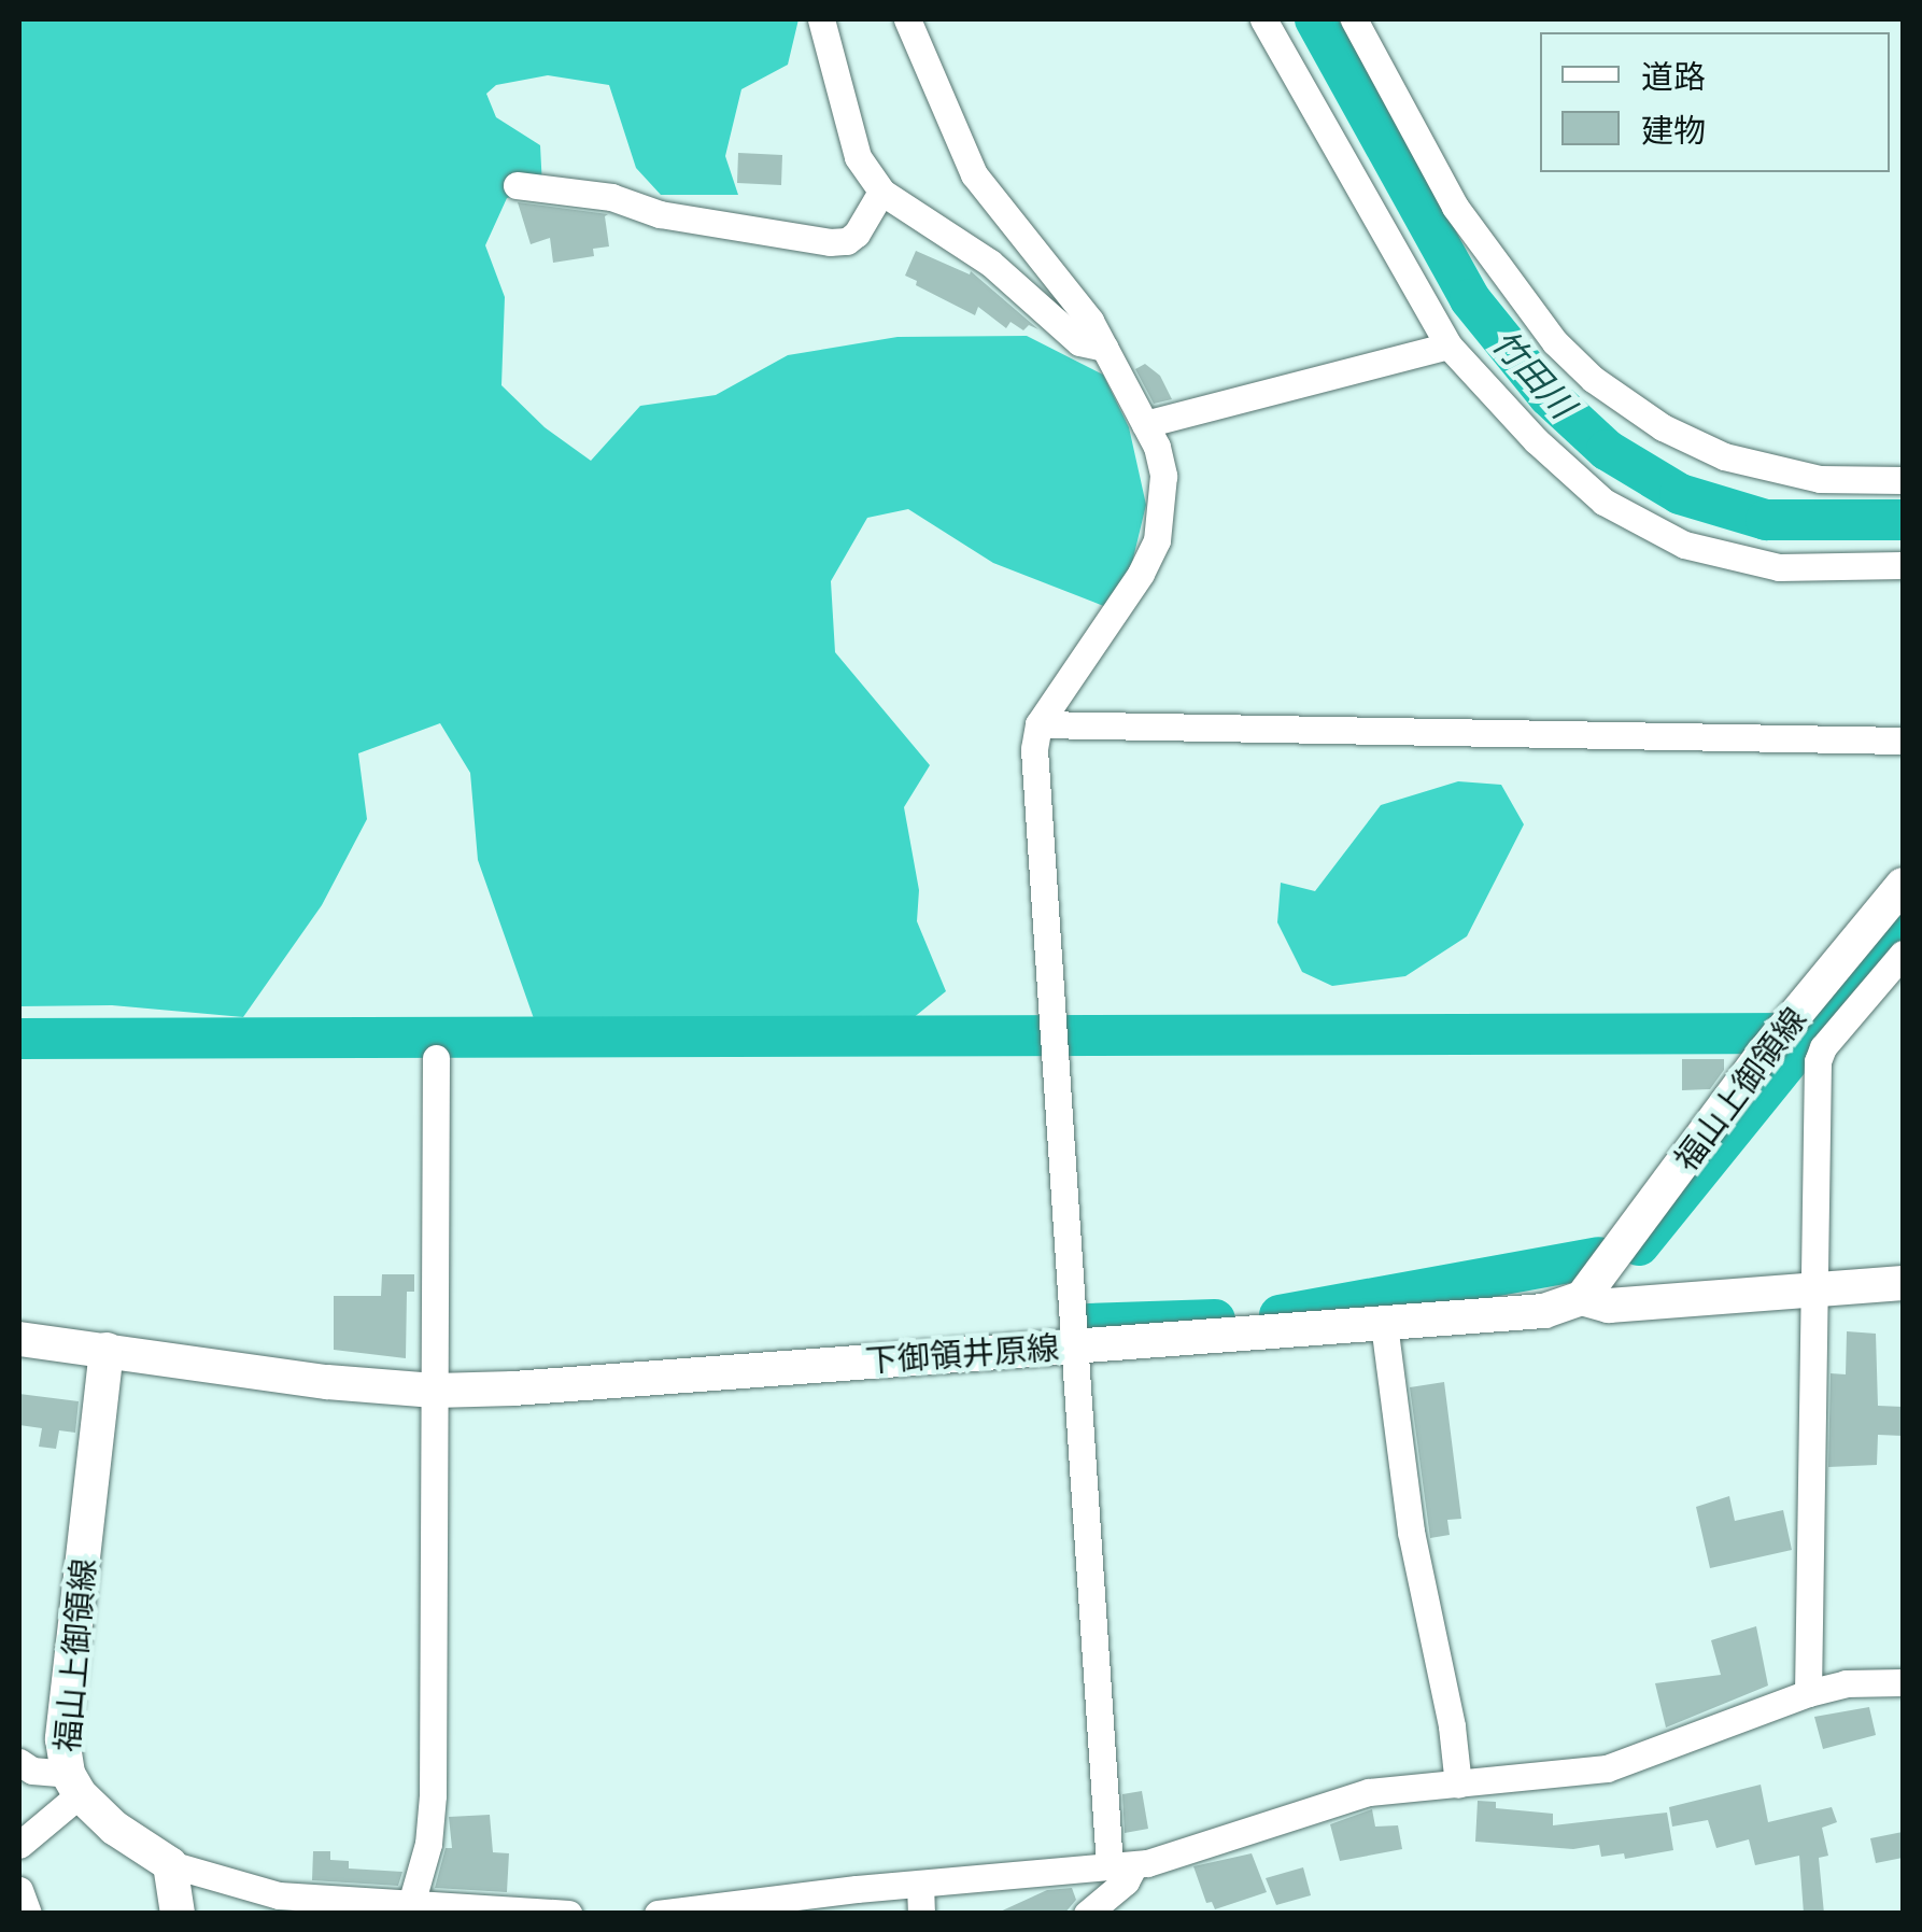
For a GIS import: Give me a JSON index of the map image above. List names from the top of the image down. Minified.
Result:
{"streets":{"main road":["福山上御領線","下御領井原線"]},"crossings":[["福山上御領線","下御領井原線"]],"water":["竹田川"],"legend":["道路","建物"]}
